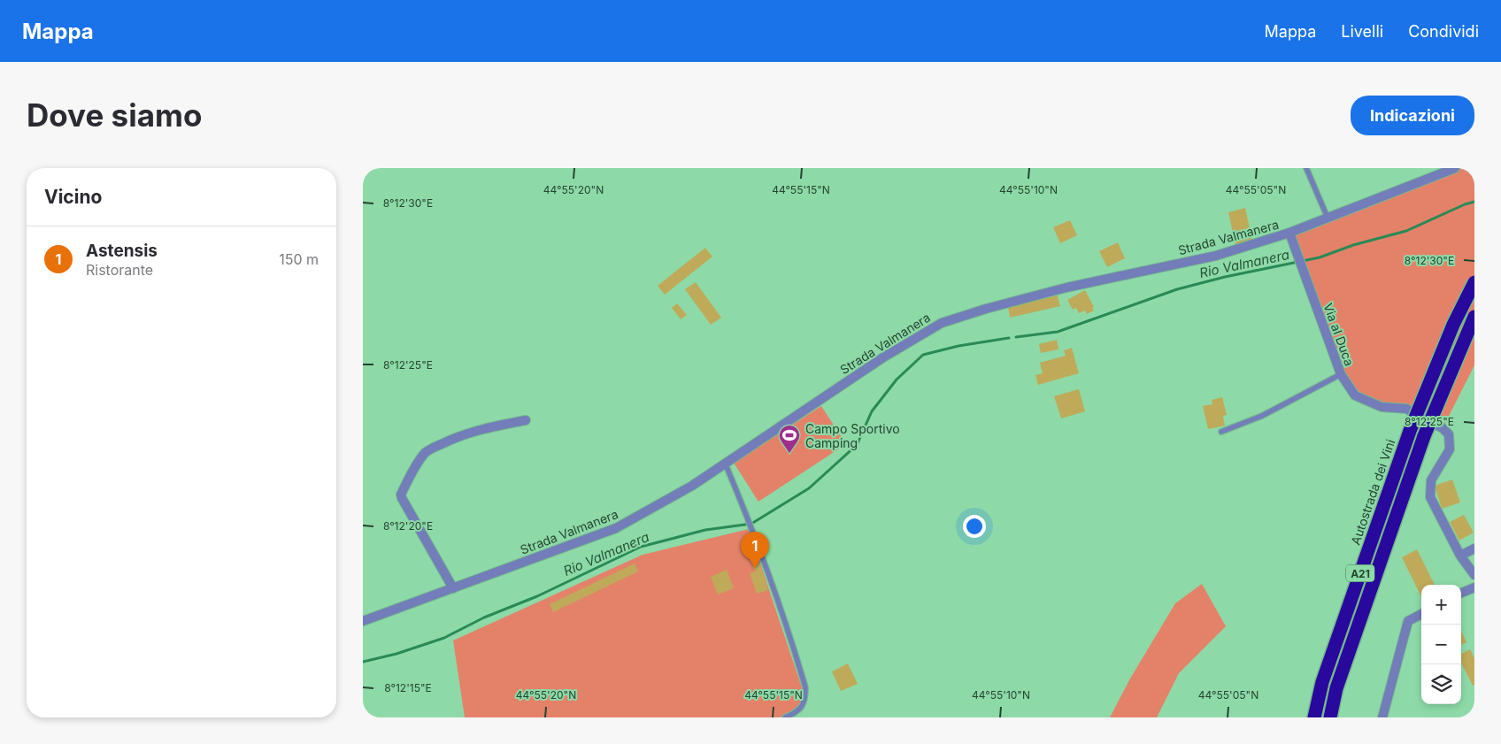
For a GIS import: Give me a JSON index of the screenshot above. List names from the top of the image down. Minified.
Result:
{"streets":{"highway":["Autostrada dei Vini","A21"],"street":["Strada Valmanera","Via al Duca"]},"crossings":[["Strada Valmanera","Via al Duca"]],"water":["Rio Valmanera"],"places":{"sports":["Campo Sportivo Camping"]},"page":{"header":"Mappa","nav":["Mappa","Livelli","Condividi"],"buttons":"Indicazioni","title":"Dove siamo","heading":"Vicino","list":[{"mark":"1","name":"Astensis","note":"Ristorante","value":"150 m"}],"pins":"1","map_buttons":["+","−"]},"coordinates":["44°55'20\"N","44°55'15\"N","44°55'10\"N","44°55'05\"N","8°12'30\"E","8°12'25\"E","8°12'20\"E","8°12'15\"E"]}
